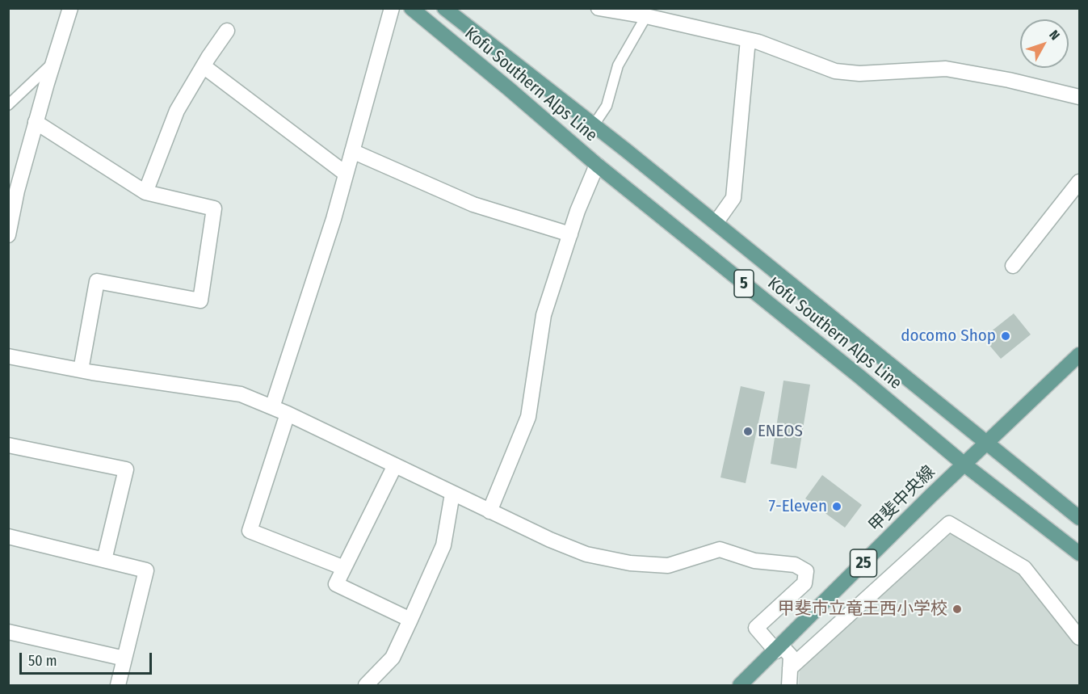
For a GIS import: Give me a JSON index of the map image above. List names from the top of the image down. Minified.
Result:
{"streets":{"main road":["Kofu Southern Alps Line","5","甲斐中央線","25"]},"crossings":[["Kofu Southern Alps Line","甲斐中央線"],["Kofu Southern Alps Line","25"],["甲斐中央線","25"]],"places":["docomo Shop","ENEOS","7-Eleven","甲斐市立竜王西小学校"],"scale_bar":"50 m","north":"top right"}
